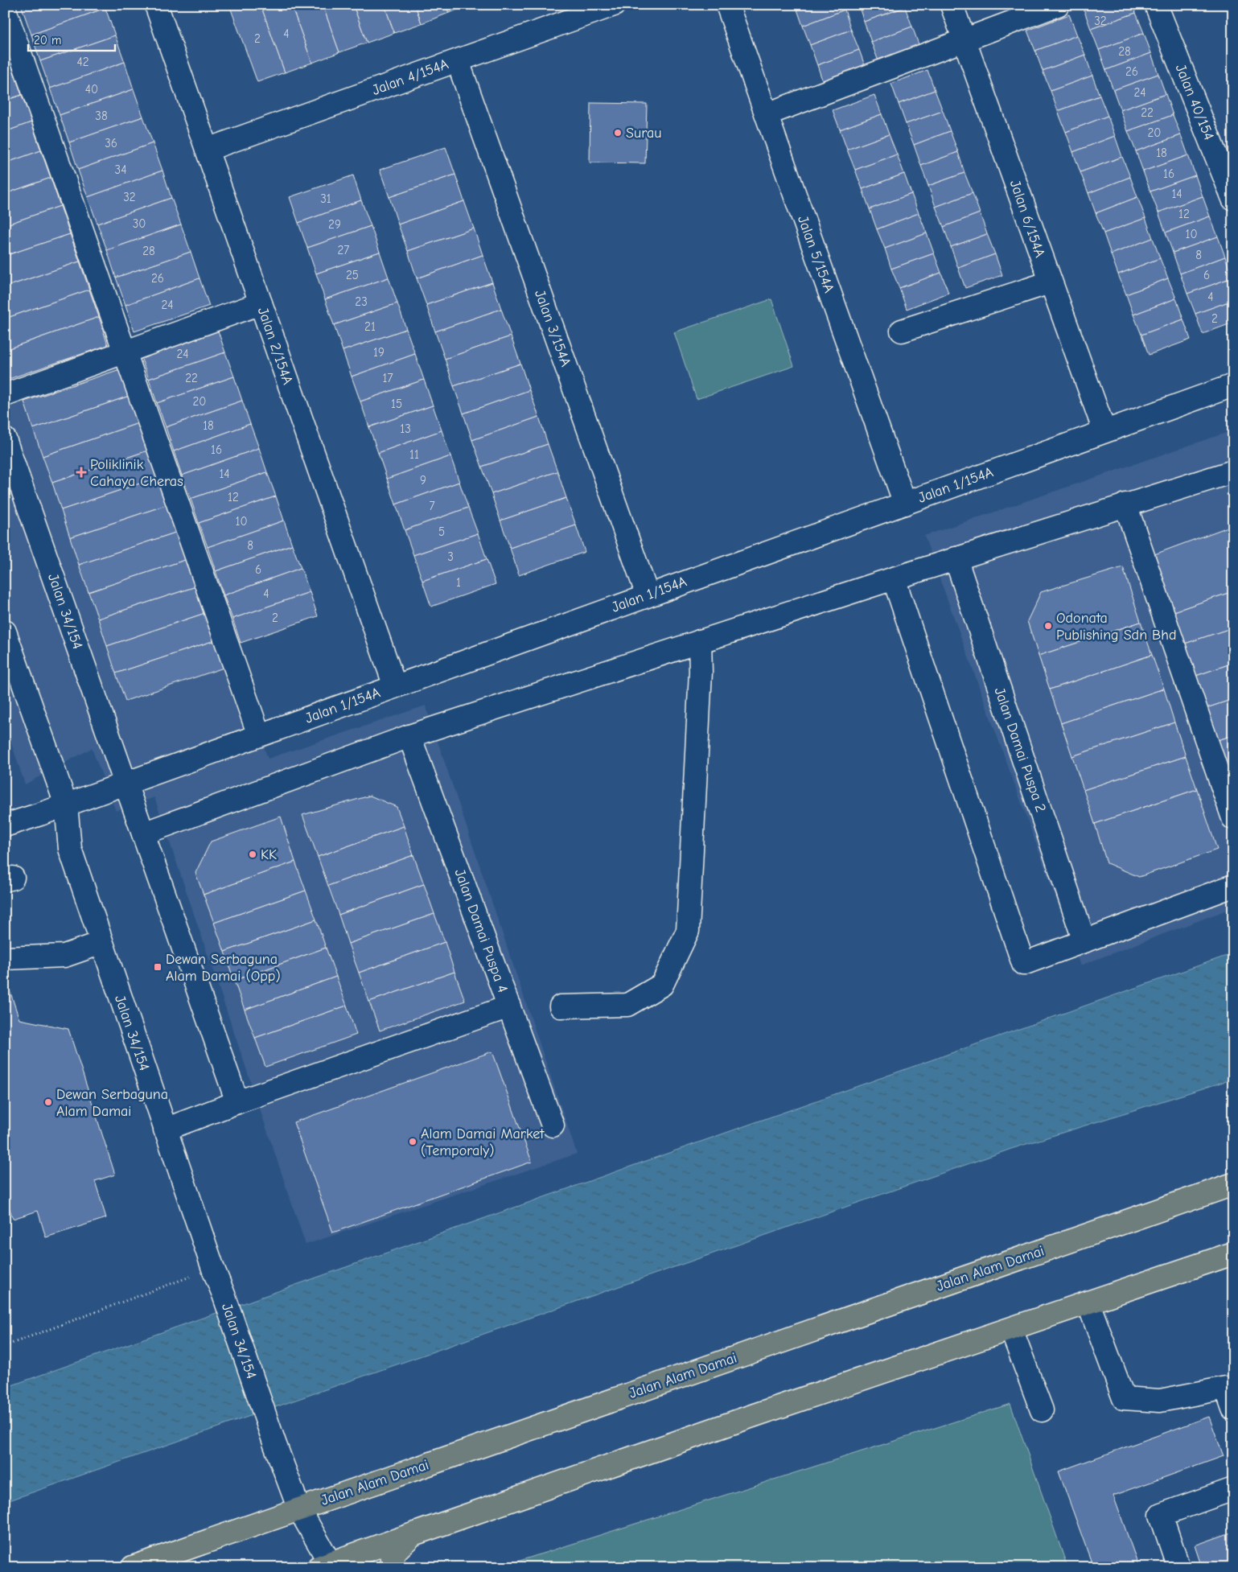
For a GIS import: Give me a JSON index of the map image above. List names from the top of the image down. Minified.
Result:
{"streets":{"main road":["Jalan Alam Damai"],"street":["Jalan 4/154A","Jalan 40/154","Jalan 6/154A","Jalan 5/154A","Jalan 3/154A","Jalan 2/154A","Jalan 1/154A","Jalan 34/154","Jalan Damai Puspa 2","Jalan Damai Puspa 4"]},"crossings":[["Jalan 4/154A","Jalan 3/154A"],["Jalan 4/154A","Jalan 2/154A"],["Jalan 6/154A","Jalan 1/154A"],["Jalan 5/154A","Jalan 1/154A"],["Jalan 3/154A","Jalan 1/154A"],["Jalan 2/154A","Jalan 1/154A"],["Jalan 1/154A","Jalan 34/154"],["Jalan 34/154","Jalan Alam Damai"]],"places":{"other":["Surau","Odonata Publishing Sdn Bhd","KK","Dewan Serbaguna Alam Damai","Alam Damai Market (Temporaly)"],"health":["Poliklinik Cahaya Cheras"],"transit":["Dewan Serbaguna Alam Damai (Opp)"]},"house_numbers":["32","4","2","28","42","26","40","24","22","38","20","36","18","34","16","14","32","31","12","30","29","10","27","28","8","25","6","26","4","23","24","2","21","19","24","22","17","20","15","18","13","16","11","14","9","12","7","10","5","8","3","6","1","4","2"],"scale_bar":"20 m"}
